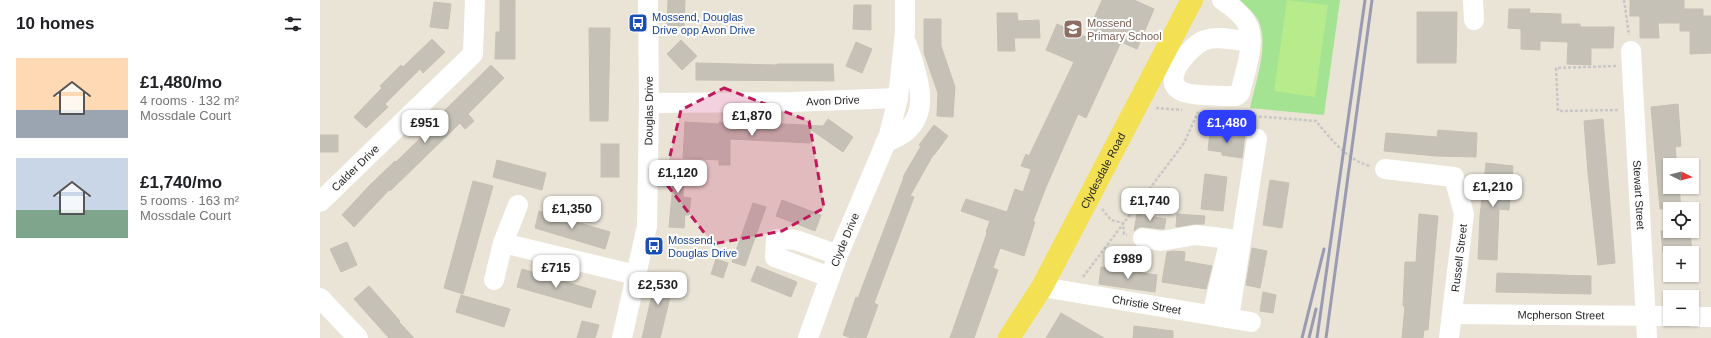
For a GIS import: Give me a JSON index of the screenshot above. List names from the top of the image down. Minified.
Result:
{"streets":{"main road":["Clydesdale Road"],"street":["Avon Drive","Douglas Drive","Calder Drive","Stewart Street","Clyde Drive","Russell Street","Christie Street","Mcpherson Street"]},"crossings":[["Avon Drive","Douglas Drive"],["Avon Drive","Clyde Drive"],["Clydesdale Road","Christie Street"],["Stewart Street","Mcpherson Street"],["Russell Street","Mcpherson Street"]],"places":{"bus stop":["Mossend, Douglas Drive opp Avon Drive","Mossend, Douglas Drive"],"school or university":["Mossend Primary School"]},"north":"right","page":{"heading":"10 homes","list":[{"name":"£1,480/mo","note":"4 rooms · 132 m² · Mossdale Court"},{"name":"£1,740/mo","note":"5 rooms · 163 m² · Mossdale Court"}],"price":["£1,870","£951","£1,480","£1,120","£1,210","£1,740","£1,350","£989","£715","£2,530"],"map_buttons":["+","−"]}}
